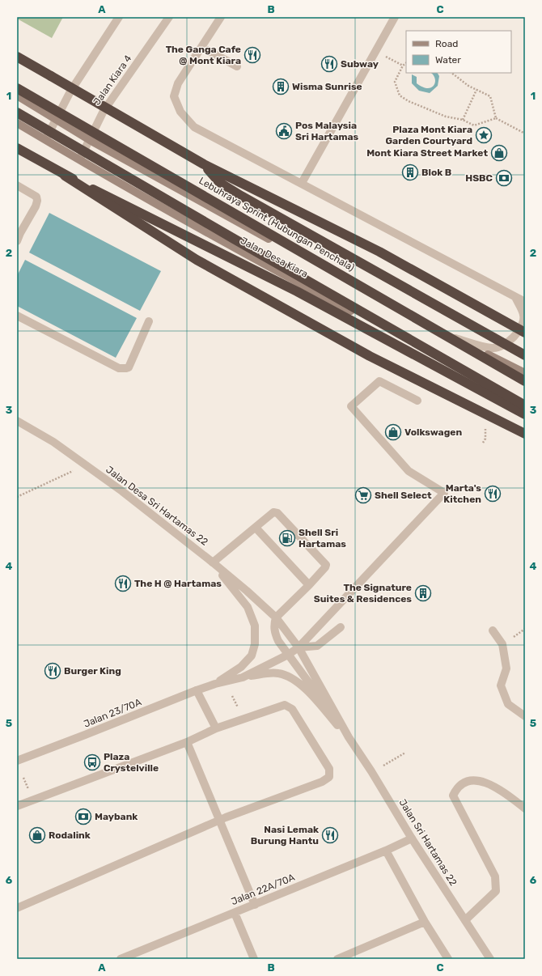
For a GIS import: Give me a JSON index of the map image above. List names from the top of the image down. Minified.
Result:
{"streets":{"highway":["Lebuhraya Sprint (Hubungan Penchala)"],"main road":["Jalan Desa Kiara"],"street":["Jalan Kiara 4","Jalan Desa Sri Hartamas 22","Jalan 23/70A","Jalan Sri Hartamas 22","Jalan 22A/70A"]},"crossings":[["Jalan Kiara 4","Jalan Desa Kiara"],["Jalan Desa Sri Hartamas 22","Jalan 23/70A"],["Jalan Desa Sri Hartamas 22","Jalan Sri Hartamas 22"],["Jalan 23/70A","Jalan Sri Hartamas 22"],["Jalan Sri Hartamas 22","Jalan 22A/70A"]],"places":{"restaurant":["The Ganga Cafe @ Mont Kiara","Subway","Marta's Kitchen","The H @ Hartamas","Burger King","Nasi Lemak Burung Hantu"],"building":["Wisma Sunrise","Blok B","The Signature Suites & Residences"],"public building":["Pos Malaysia Sri Hartamas"],"place":["Plaza Mont Kiara Garden Courtyard"],"shop":["Mont Kiara Street Market","Volkswagen","Rodalink"],"bank":["HSBC","Maybank"],"supermarket":["Shell Select"],"fuel station":["Shell Sri Hartamas"],"bus stop":["Plaza Crystelville"]},"legend":["Road","Water"],"grid":{"columns":["A","B","C"],"rows":["1","2","3","4","5","6"]}}
